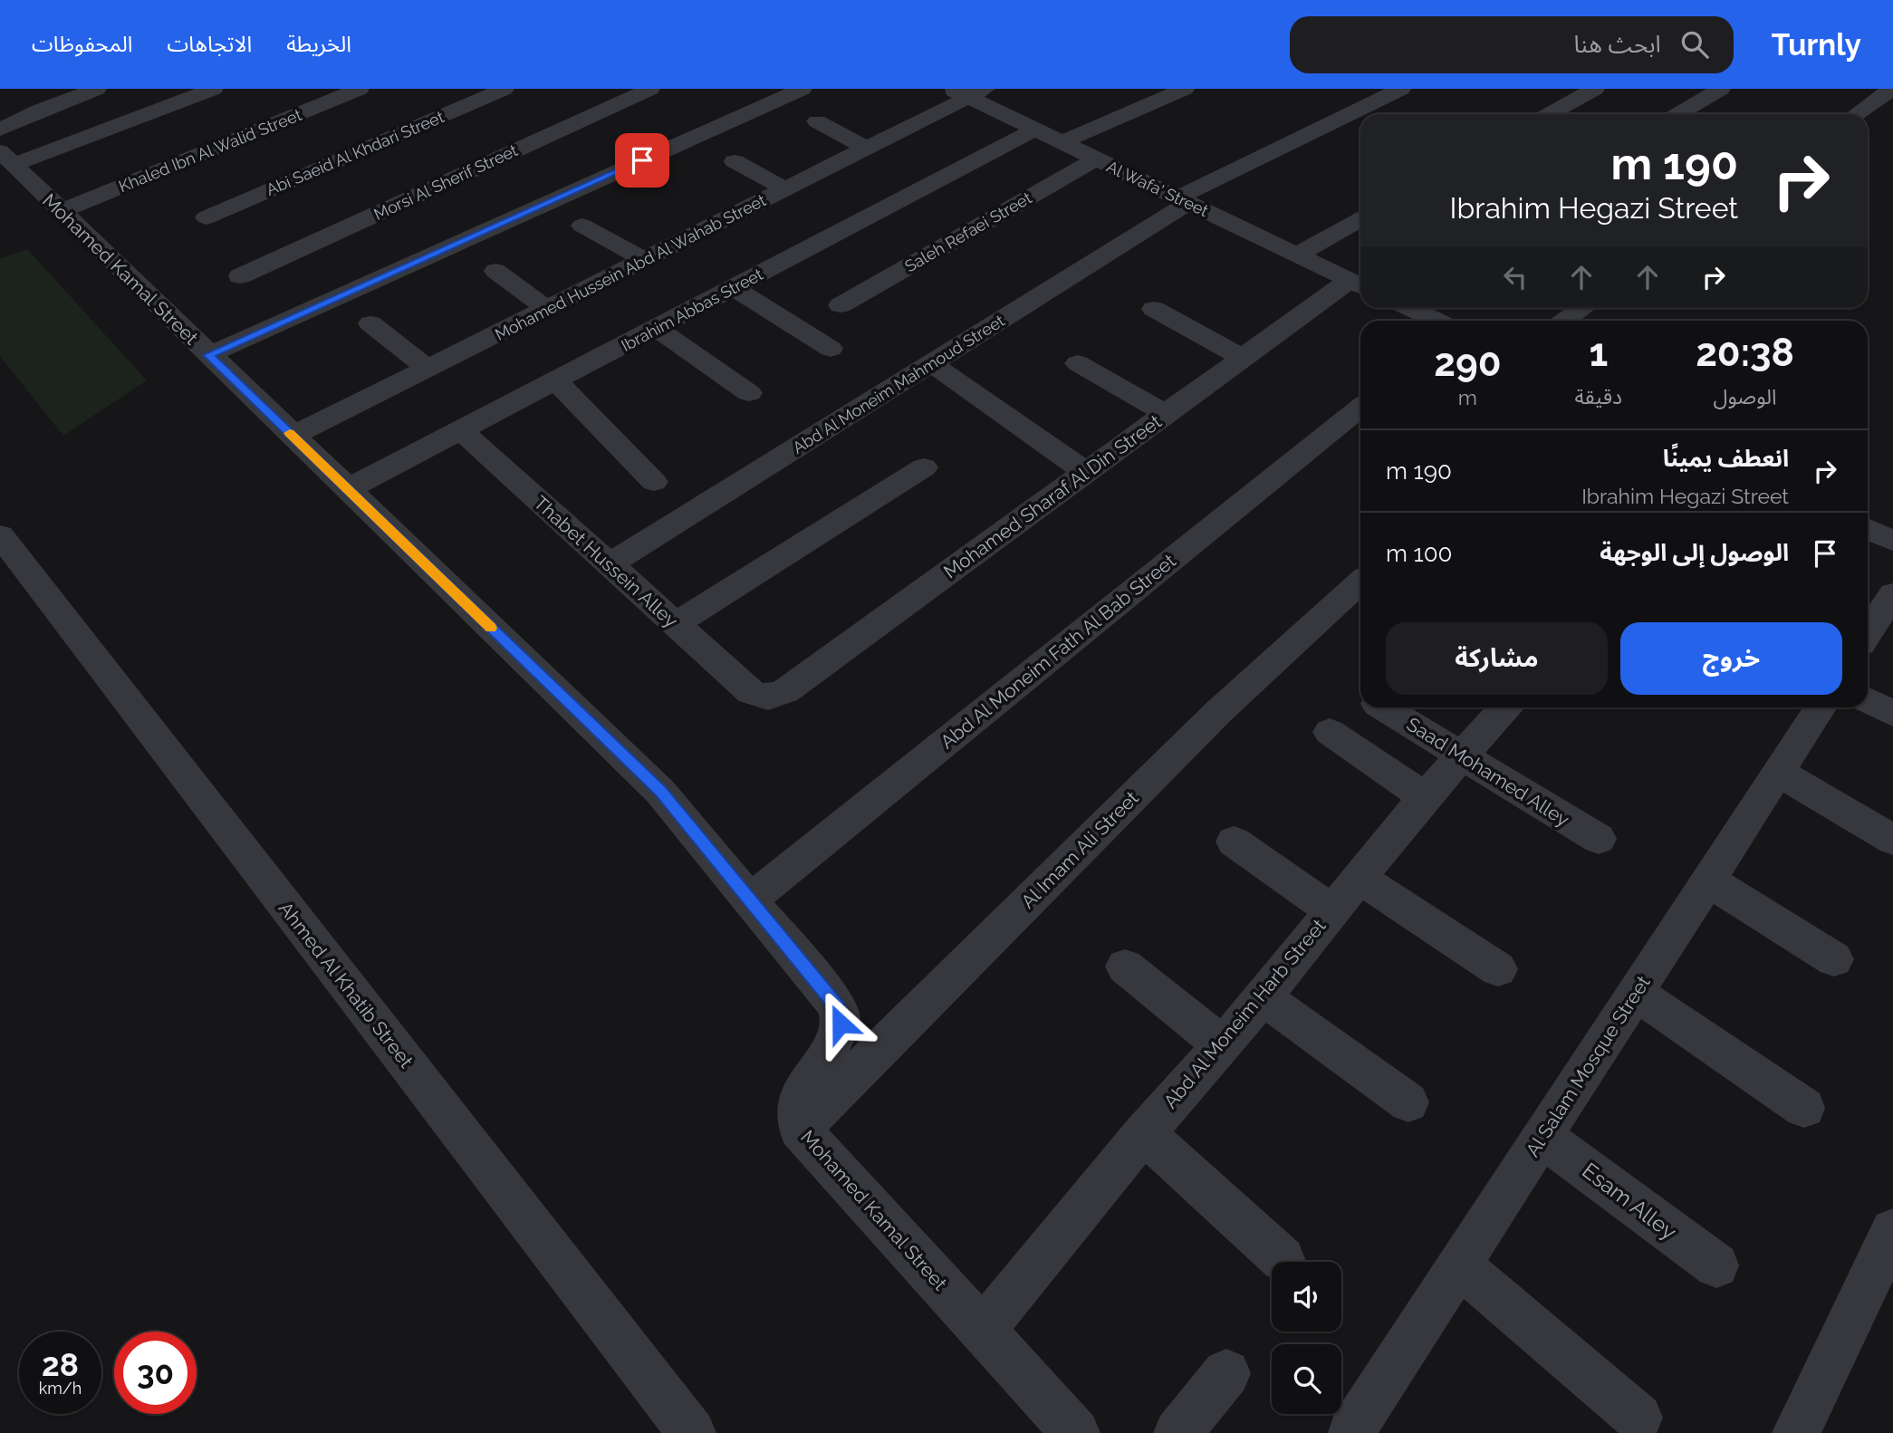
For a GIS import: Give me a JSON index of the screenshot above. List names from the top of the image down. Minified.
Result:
{"streets":{"street":["Khaled Ibn Al Walid Street","Abi Saeid Al Khdari Street","Morsi Al Sherif Street","Al Wafa' Street","Saleh Refaei Street","Mohamed Hussein Abd Al Wahab Street","Mohamed Kamal Street","Ibrahim Abbas Street","Abd Al Moneim Mahmoud Street","Mohamed Sharaf Al Din Street","Thabet Hussein Alley","Abd Al Moneim Fath Al Bab Street","Saad Mohamed Alley","Al Imam Ali Street","Ahmed Al Khatib Street","Abd Al Moneim Harb Street","Al Salam Mosque Street","Esam Alley"]},"crossings":[["Khaled Ibn Al Walid Street","Mohamed Kamal Street"],["Al Wafa' Street","Saleh Refaei Street"],["Al Wafa' Street","Mohamed Hussein Abd Al Wahab Street"],["Al Wafa' Street","Ibrahim Abbas Street"],["Al Wafa' Street","Abd Al Moneim Mahmoud Street"],["Al Wafa' Street","Mohamed Sharaf Al Din Street"],["Mohamed Hussein Abd Al Wahab Street","Mohamed Kamal Street"],["Mohamed Kamal Street","Ibrahim Abbas Street"],["Mohamed Kamal Street","Abd Al Moneim Fath Al Bab Street"],["Mohamed Kamal Street","Al Imam Ali Street"],["Mohamed Kamal Street","Abd Al Moneim Harb Street"],["Ibrahim Abbas Street","Thabet Hussein Alley"],["Abd Al Moneim Mahmoud Street","Thabet Hussein Alley"],["Mohamed Sharaf Al Din Street","Thabet Hussein Alley"],["Saad Mohamed Alley","Abd Al Moneim Harb Street"],["Al Salam Mosque Street","Esam Alley"]],"page":{"header":"Turnly","search":"ابحث هنا","nav":["الخريطة","الاتجاهات","المحفوظات"],"turn":["190 m","Ibrahim Hegazi Street"],"eta":["20:38","الوصول","1","دقيقة","290","m"],"list":[{"name":"انعطف يمينًا","note":"Ibrahim Hegazi Street","value":"190 m"},{"name":"الوصول إلى الوجهة","value":"100 m"}],"buttons":["خروج","مشاركة"],"speed":"28 km/h","limit":"30"}}
